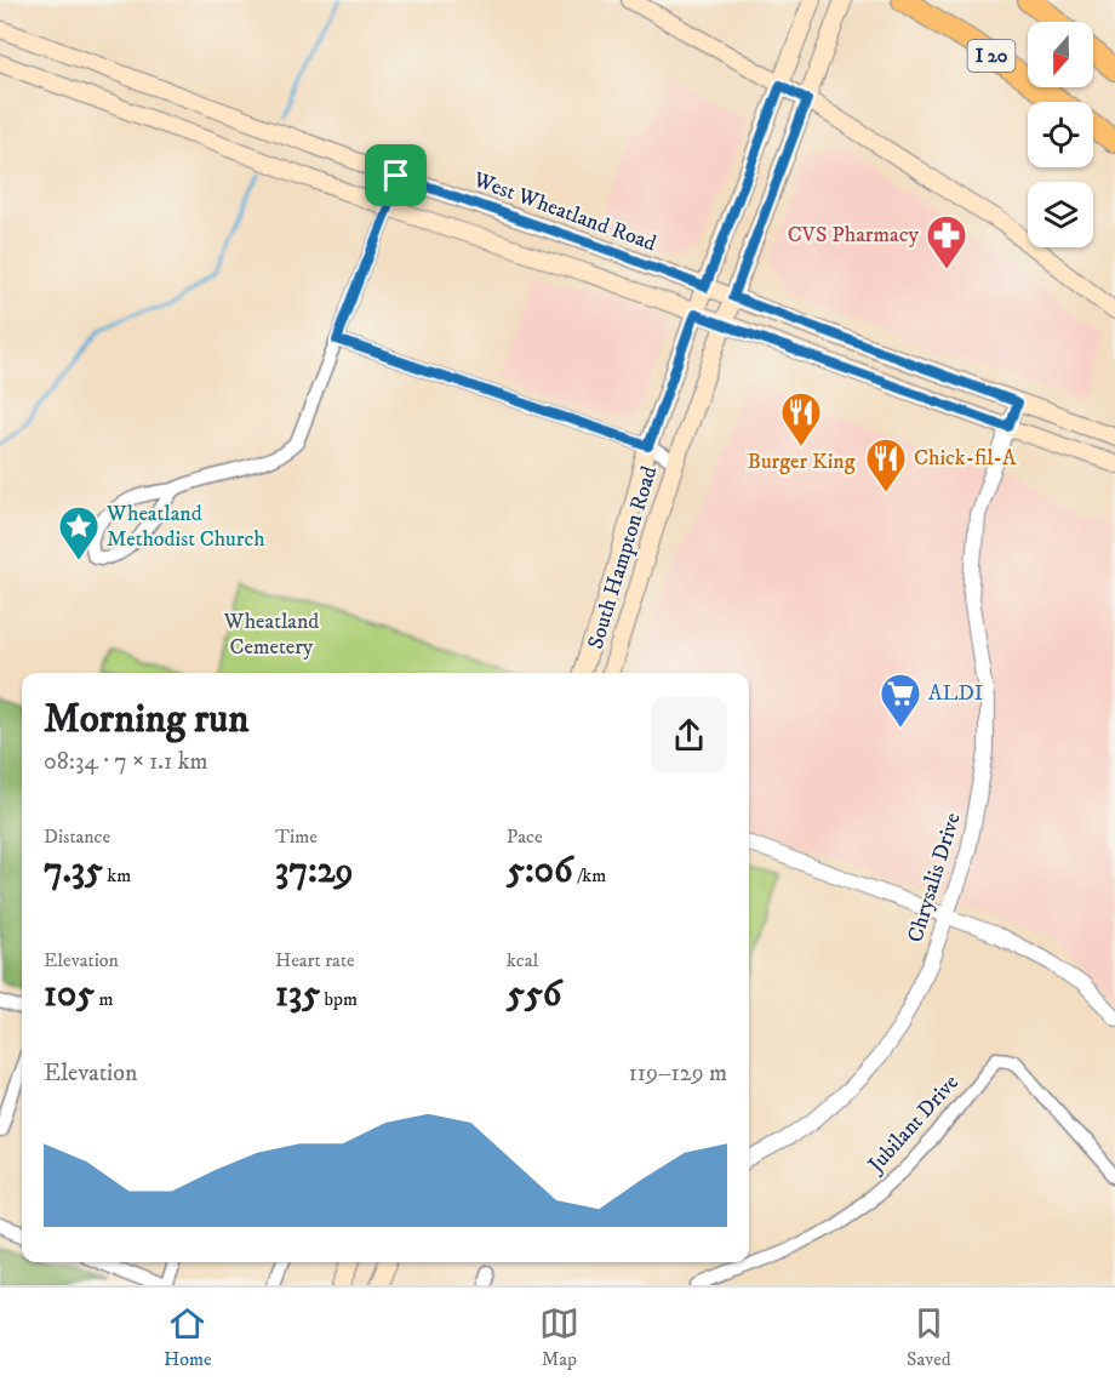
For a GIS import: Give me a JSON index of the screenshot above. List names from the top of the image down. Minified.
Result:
{"streets":{"highway":["I 20"],"main road":["West Wheatland Road","South Hampton Road"],"street":["Chrysalis Drive","Jubilant Drive"]},"crossings":[["West Wheatland Road","South Hampton Road"],["West Wheatland Road","Chrysalis Drive"]],"parks":["Wheatland Cemetery"],"places":{"pharmacy":["CVS Pharmacy"],"restaurant":["Burger King","Chick-fil-A"],"place":["Wheatland Methodist Church"],"supermarket":["ALDI"]},"north":"bottom","page":{"heading":["Morning run","08:34 · 7 × 1.1 km"],"stats":[["Distance","7.35 km"],["Time","37:29"],["Pace","5:06 /km"],["Elevation","105 m"],["Heart rate","135 bpm"],["kcal","556"]],"chart":["Elevation","119–129 m"],"tabs":["Home","Map","Saved"]}}
